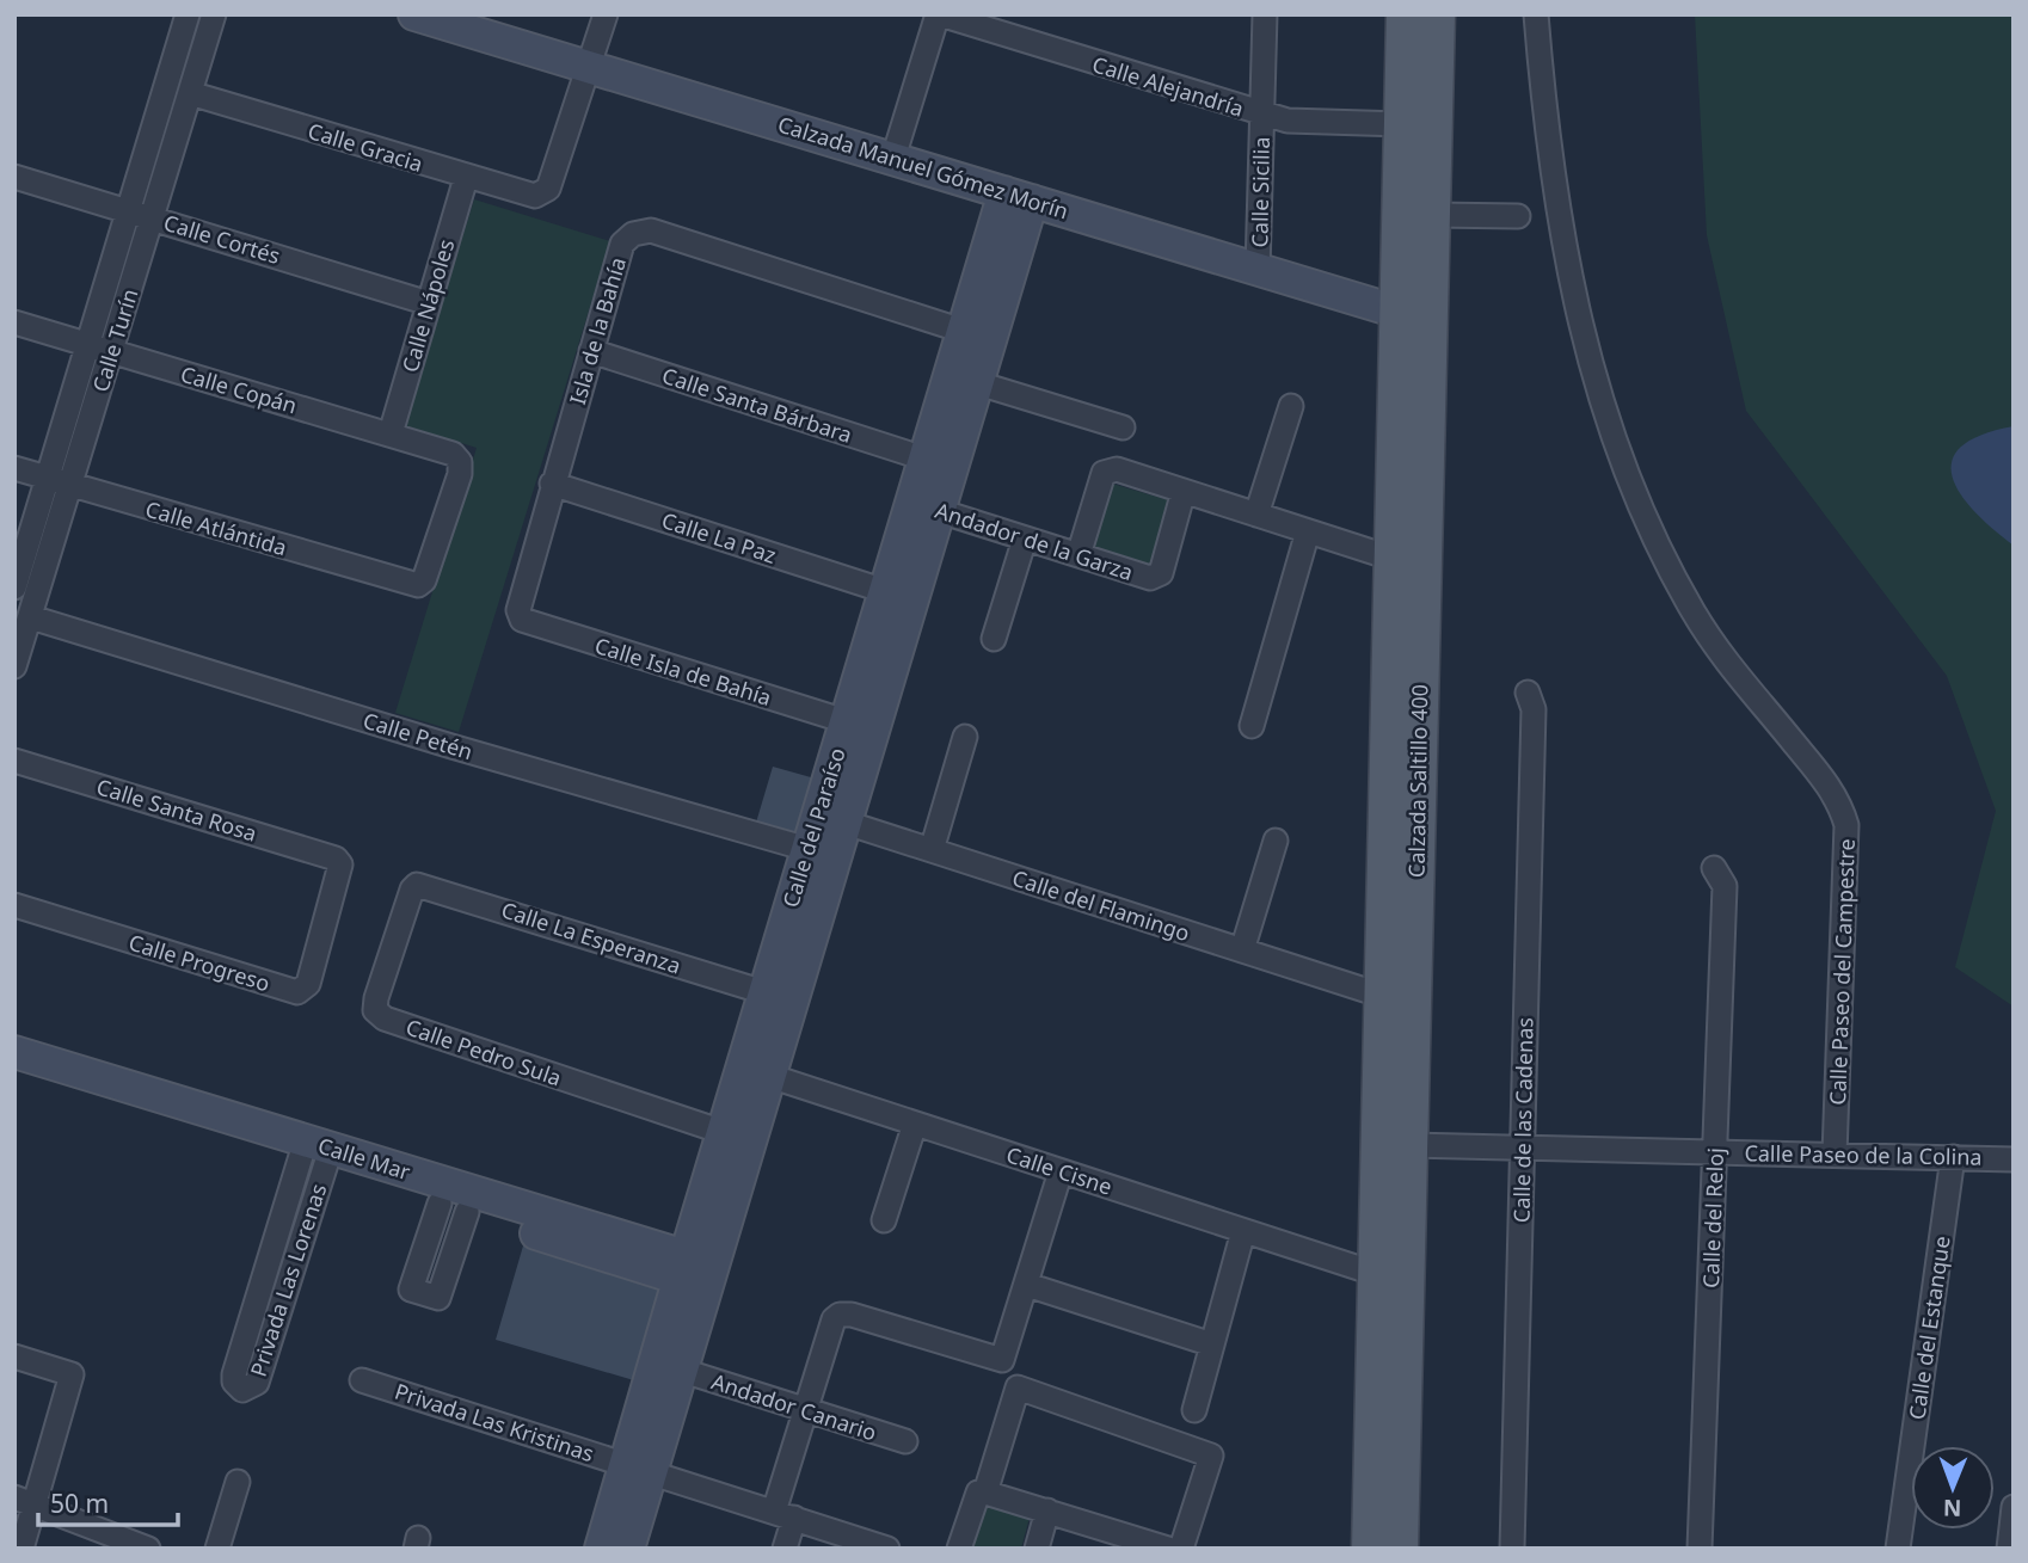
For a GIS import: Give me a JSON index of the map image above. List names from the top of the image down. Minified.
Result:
{"streets":{"main road":["Calzada Saltillo 400"],"street":["Calle Alejandría","Calle Gracia","Calzada Manuel Gómez Morín","Calle Sicilia","Calle Cortés","Calle Nápoles","Isla de la Bahía","Calle Turín","Calle Copán","Calle Santa Bárbara","Calle Atlántida","Calle La Paz","Andador de la Garza","Calle Isla de Bahía","Calle Petén","Calle Santa Rosa","Calle del Paraíso","Calle del Flamingo","Calle La Esperanza","Calle Progreso","Calle Paseo del Campestre","Calle Pedro Sula","Calle de las Cadenas","Calle Paseo de la Colina","Calle Mar","Calle Cisne","Calle del Reloj","Privada Las Lorenas","Calle del Estanque","Andador Canario","Privada Las Kristinas"]},"crossings":[["Calle Alejandría","Calle Sicilia"],["Calle Alejandría","Calzada Saltillo 400"],["Calle Gracia","Calzada Manuel Gómez Morín"],["Calle Gracia","Calle Nápoles"],["Calle Gracia","Calle Turín"],["Calzada Manuel Gómez Morín","Calle Sicilia"],["Calzada Manuel Gómez Morín","Calzada Saltillo 400"],["Calzada Manuel Gómez Morín","Calle del Paraíso"],["Calle Cortés","Calle Nápoles"],["Calle Cortés","Calle Turín"],["Calle Nápoles","Calle Copán"],["Isla de la Bahía","Calle Santa Bárbara"],["Isla de la Bahía","Calle La Paz"],["Isla de la Bahía","Calle Isla de Bahía"],["Isla de la Bahía","Calle del Paraíso"],["Calle Turín","Calle Copán"],["Calle Turín","Calle Atlántida"],["Calle Turín","Calle Petén"],["Calle Copán","Calle Atlántida"],["Calle Santa Bárbara","Calle del Paraíso"],["Calle La Paz","Calle del Paraíso"],["Andador de la Garza","Calle del Paraíso"],["Calle Isla de Bahía","Calle del Paraíso"],["Calle Petén","Calle del Paraíso"],["Calzada Saltillo 400","Calle del Flamingo"],["Calzada Saltillo 400","Calle Paseo de la Colina"],["Calzada Saltillo 400","Calle Cisne"],["Calle Santa Rosa","Calle Progreso"],["Calle del Paraíso","Calle del Flamingo"],["Calle del Paraíso","Calle La Esperanza"],["Calle del Paraíso","Calle Pedro Sula"],["Calle del Paraíso","Calle Mar"],["Calle del Paraíso","Calle Cisne"],["Calle del Paraíso","Andador Canario"],["Calle del Paraíso","Privada Las Kristinas"],["Calle La Esperanza","Calle Pedro Sula"],["Calle Paseo del Campestre","Calle Paseo de la Colina"],["Calle de las Cadenas","Calle Paseo de la Colina"],["Calle Paseo de la Colina","Calle del Reloj"],["Calle Paseo de la Colina","Calle del Estanque"],["Calle Mar","Privada Las Lorenas"]],"scale_bar":"50 m","north":"bottom"}
